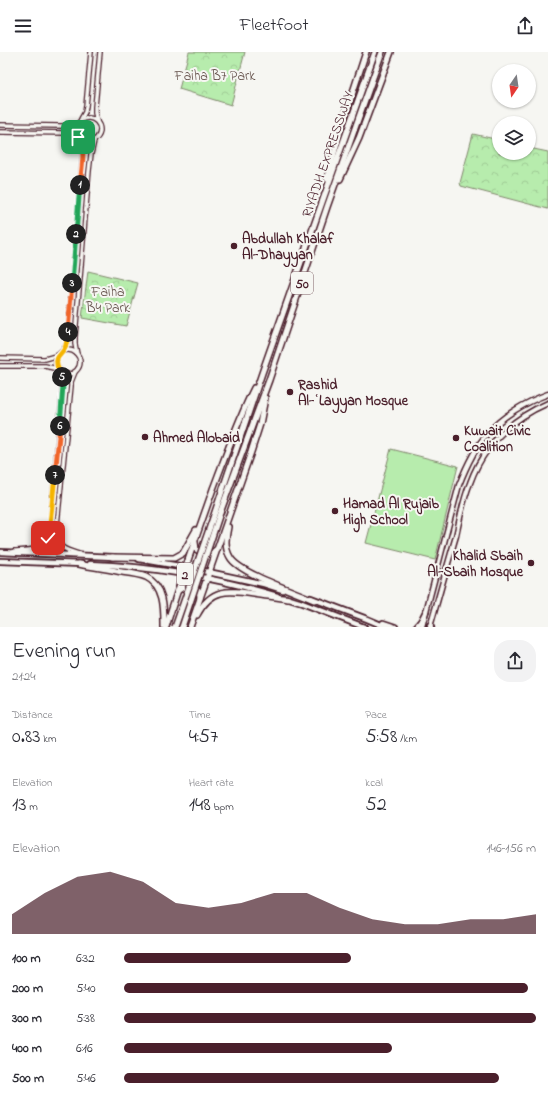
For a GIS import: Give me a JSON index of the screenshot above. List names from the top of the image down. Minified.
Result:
{"streets":{"highway":["RIYADH EXPRESSWAY","50"],"main road":["2"]},"parks":["Faiha B7 Park","Faiha B4 Park"],"places":["Abdullah Khalaf Al-Dhayyan","Rashid Al-ʿLayyan Mosque","Ahmed Alobaid","Kuwait Civic Coalition","Hamad Al Rujaib High School","Khalid Sbaih Al-Sbaih Mosque"],"north":"bottom","page":{"header":"Fleetfoot","pins":["1","2","3","4","5","6","7"],"heading":["Evening run","21:24"],"stats":[["Distance","0.83 km"],["Time","4:57"],["Pace","5:58 /km"],["Elevation","13 m"],["Heart rate","148 bpm"],["kcal","52"]],"chart":["Elevation","146–156 m"],"list":[{"name":"100 m","note":"6:32"},{"name":"200 m","note":"5:40"},{"name":"300 m","note":"5:38"},{"name":"400 m","note":"6:16"},{"name":"500 m","note":"5:46"}]}}
